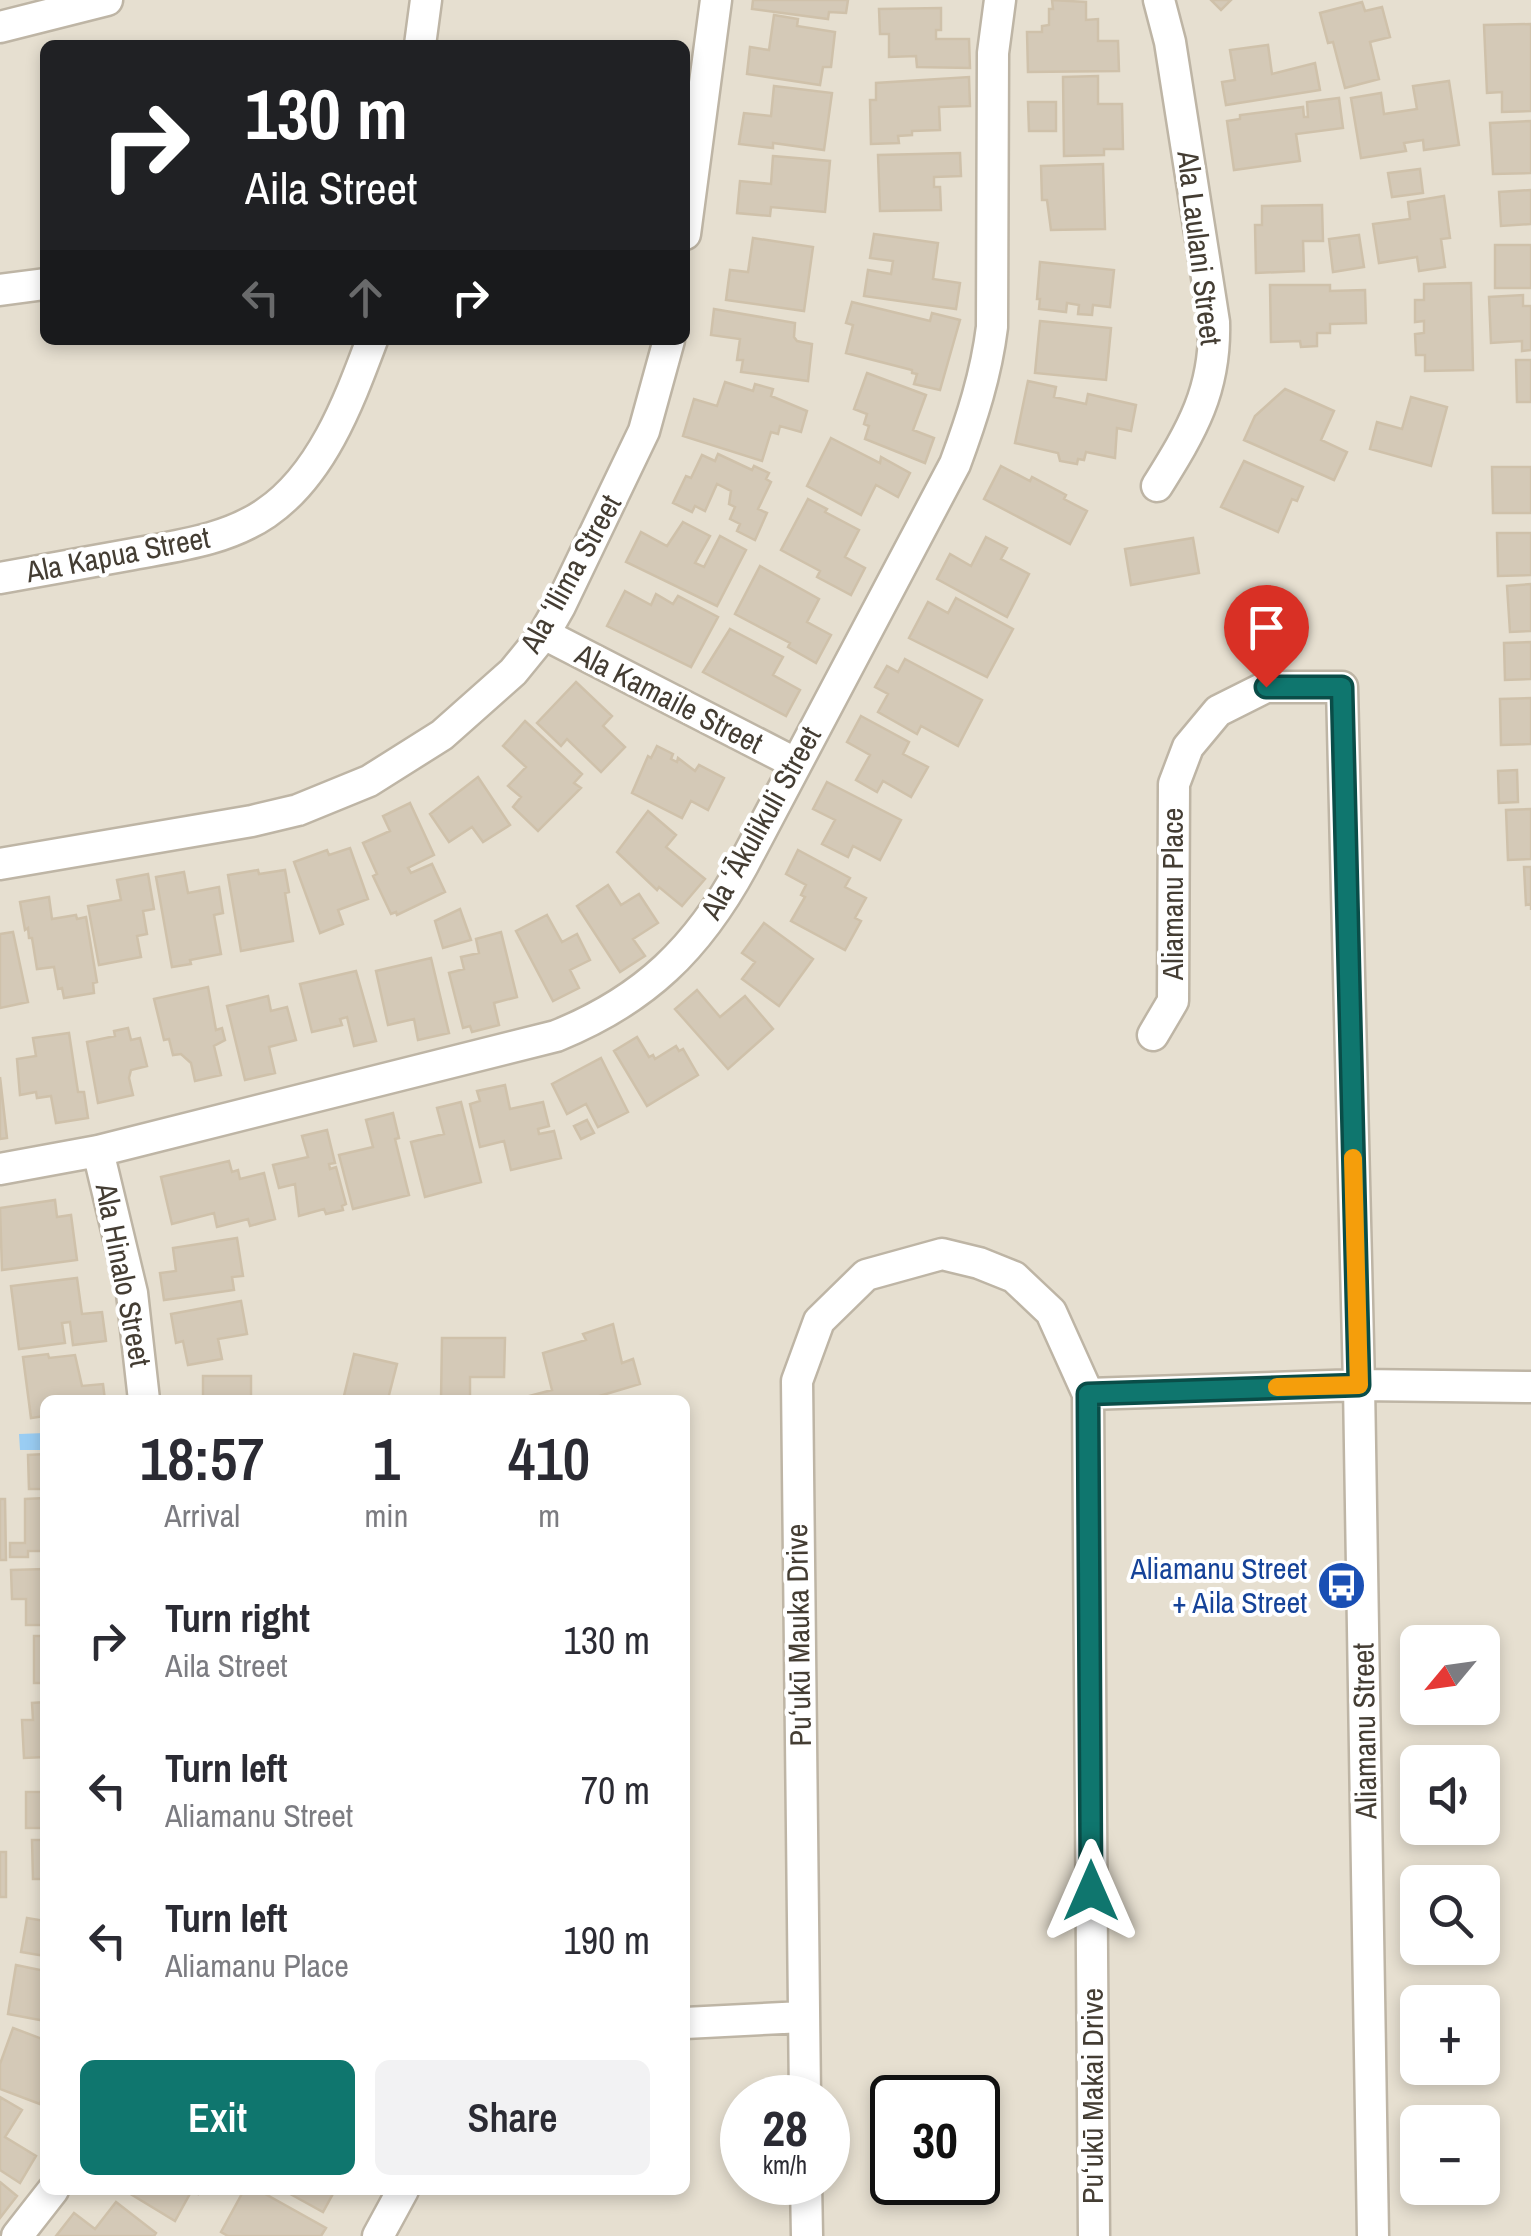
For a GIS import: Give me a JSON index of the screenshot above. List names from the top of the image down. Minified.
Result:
{"streets":{"street":["Ala Laulani Street","Ala Kapua Street","Ala ʻIlima Street","Ala Kamaile Street","Ala ʻĀkulikuli Street","Aliamanu Place","Ala Hinalo Street","Puʻukū Mauka Drive","Aliamanu Street","Puʻukū Makai Drive"]},"crossings":[["Ala ʻIlima Street","Ala Kamaile Street"],["Ala Kamaile Street","Ala ʻĀkulikuli Street"],["Ala ʻĀkulikuli Street","Ala Hinalo Street"],["Aliamanu Place","Aliamanu Street"],["Puʻukū Mauka Drive","Puʻukū Makai Drive"]],"places":{"bus stop":["Aliamanu Street + Aila Street"]},"north":"bottom left","page":{"turn":["130 m","Aila Street"],"eta":["18:57","Arrival","1","min","410","m"],"list":[{"name":"Turn right","note":"Aila Street","value":"130 m"},{"name":"Turn left","note":"Aliamanu Street","value":"70 m"},{"name":"Turn left","note":"Aliamanu Place","value":"190 m"}],"map_buttons":["+","−"],"buttons":["Exit","Share"],"speed":"28 km/h","limit":"30"}}
